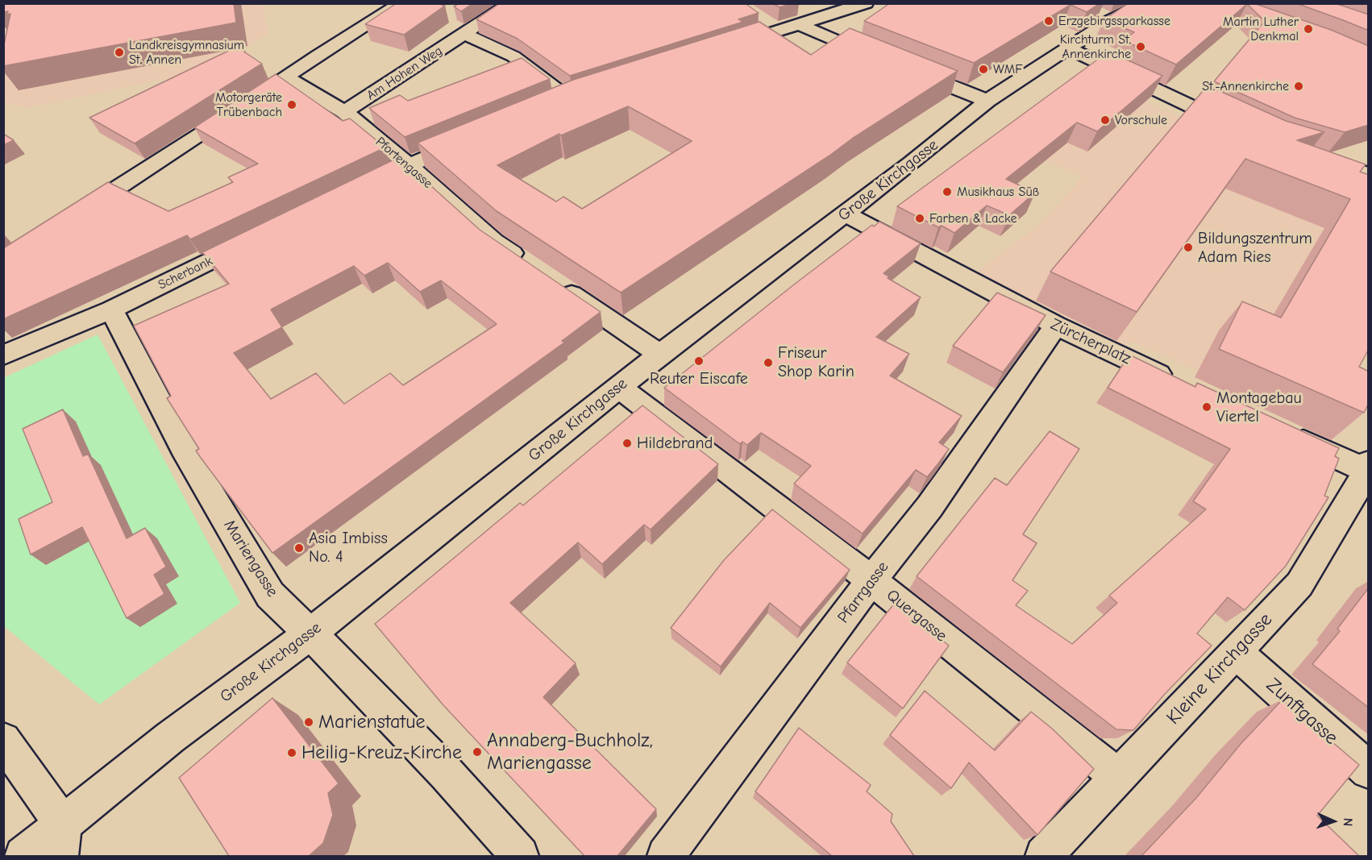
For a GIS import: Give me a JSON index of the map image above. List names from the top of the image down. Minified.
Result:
{"streets":{"street":["Am Hohen Weg","Pfortengasse","Große Kirchgasse","Scherbank","Zürcherplatz","Mariengasse","Pfarrgasse","Quergasse","Kleine Kirchgasse","Zunftgasse"]},"crossings":[["Am Hohen Weg","Pfortengasse"],["Große Kirchgasse","Zürcherplatz"],["Große Kirchgasse","Mariengasse"],["Große Kirchgasse","Quergasse"],["Scherbank","Mariengasse"],["Zürcherplatz","Pfarrgasse"],["Pfarrgasse","Quergasse"],["Quergasse","Kleine Kirchgasse"],["Kleine Kirchgasse","Zunftgasse"]],"places":["Erzgebirgssparkasse","Martin Luther Denkmal","Kirchturm St. Annenkirche","Landkreisgymnasium St. Annen","WMF","St.-Annenkirche","Motorgeräte Trübenbach","Vorschule","Musikhaus Süß","Farben & Lacke","Bildungszentrum Adam Ries","Reuter Eiscafe","Friseur Shop Karin","Montagebau Viertel","Hildebrand","Asia Imbiss No. 4","Marienstatue","Annaberg-Buchholz, Mariengasse","Heilig-Kreuz-Kirche"],"north":"right"}
